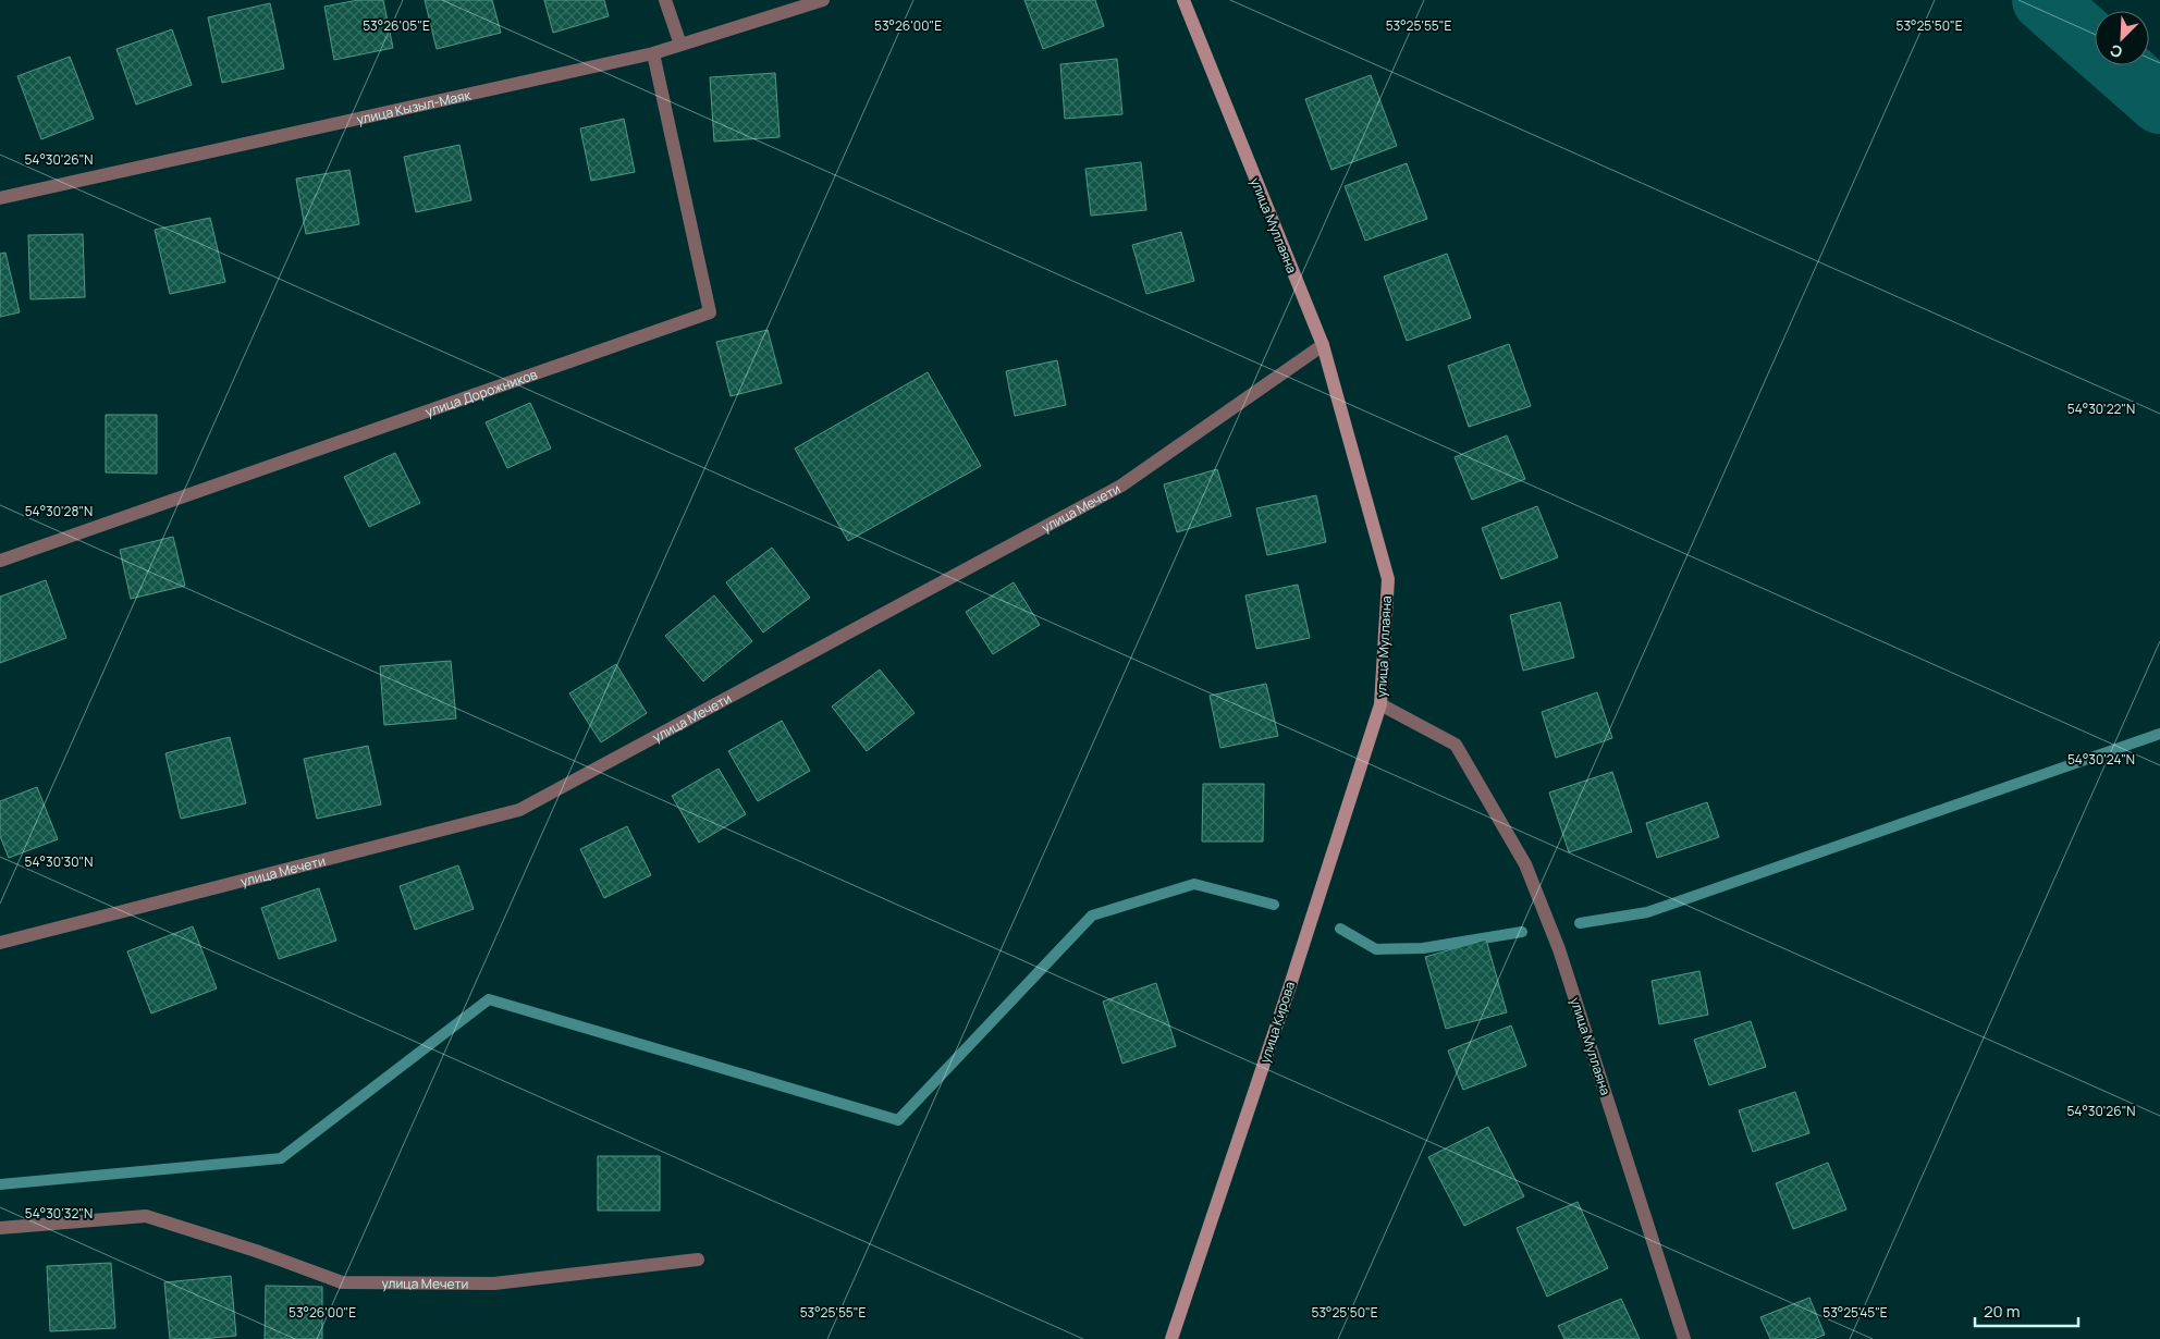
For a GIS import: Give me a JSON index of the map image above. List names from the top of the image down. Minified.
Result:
{"streets":{"main road":["улица Муллаяна","улица Кирова"],"street":["улица Кызыл-Маяк","улица Дорожников","улица Мечети"]},"crossings":[["улица Кызыл-Маяк","улица Дорожников"],["улица Муллаяна","улица Мечети"],["улица Муллаяна","улица Кирова"]],"scale_bar":"20 m","north":"bottom left","coordinates":["53°26'05\"E","53°25'55\"E","53°25'50\"E","53°26'00\"E","54°30'26\"N","54°30'22\"N","54°30'28\"N","54°30'24\"N","54°30'30\"N","54°30'32\"N","53°25'45\"E"]}
